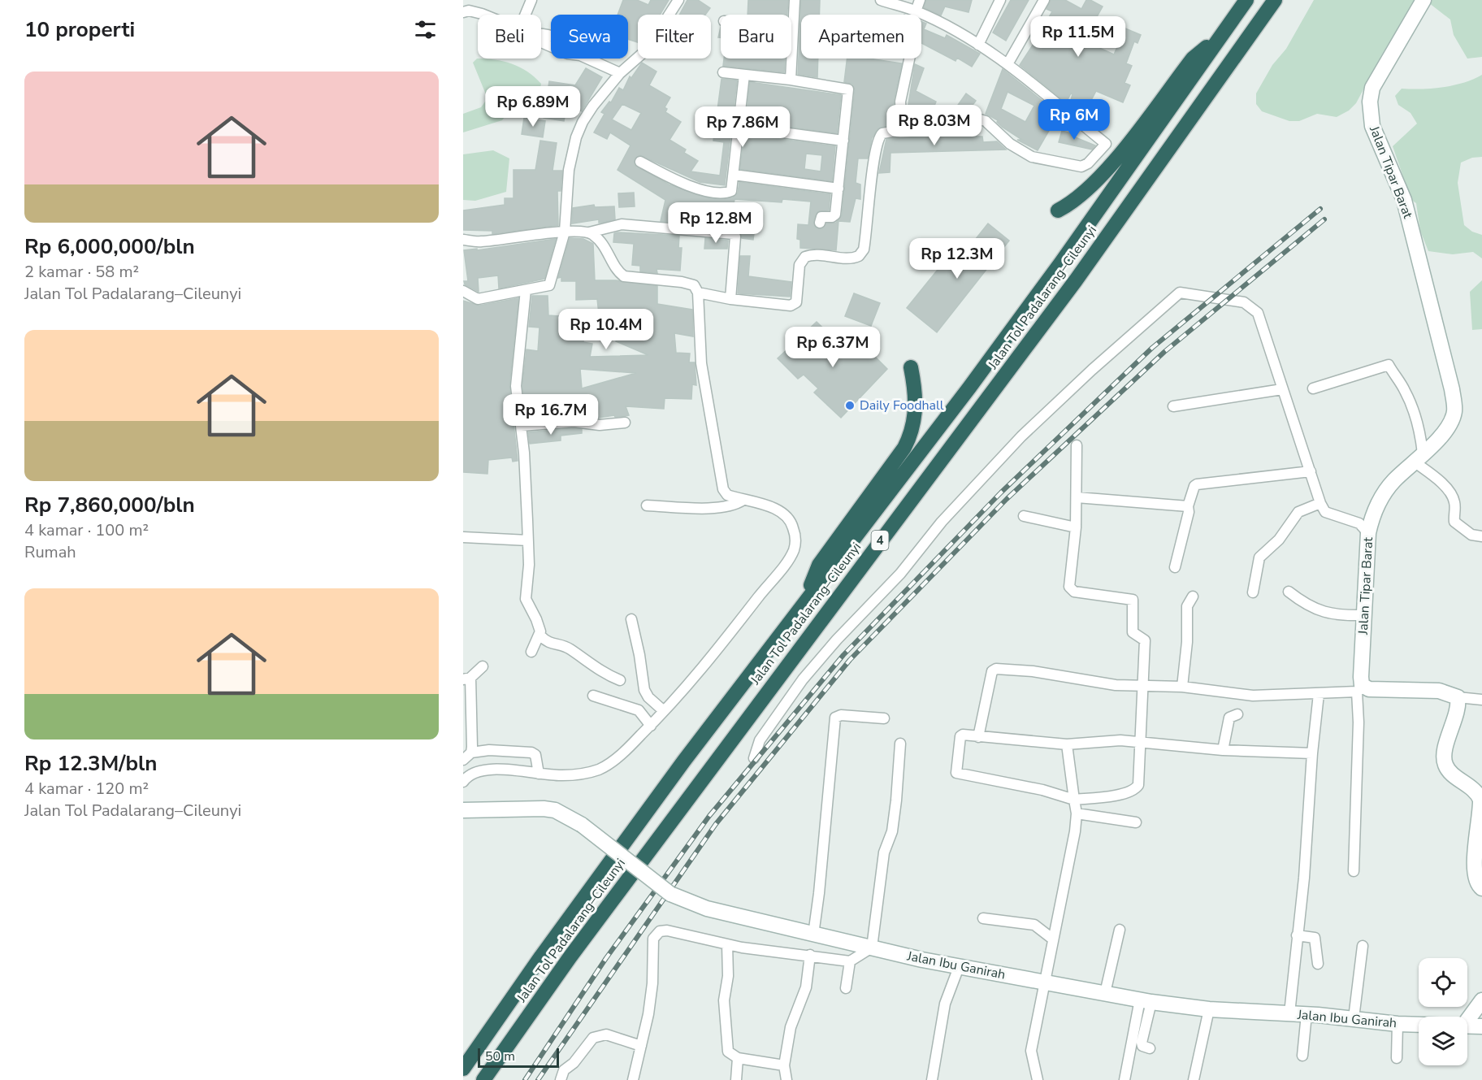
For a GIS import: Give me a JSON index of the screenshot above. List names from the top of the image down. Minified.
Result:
{"streets":{"highway":["Jalan Tol Padalarang–Cileunyi","4"],"street":["Jalan Tipar Barat","Jalan Ibu Ganirah"]},"places":["Daily Foodhall"],"scale_bar":"50 m","page":{"heading":"10 properti","chip":["Beli","Sewa","Filter","Baru","Apartemen"],"price":["Rp 11.5M","Rp 6.89M","Rp 6M","Rp 8.03M","Rp 7.86M","Rp 12.8M","Rp 12.3M","Rp 10.4M","Rp 6.37M","Rp 16.7M"],"list":[{"name":"Rp 6,000,000/bln","note":"2 kamar · 58 m² · Jalan Tol Padalarang–Cileunyi"},{"name":"Rp 7,860,000/bln","note":"4 kamar · 100 m² · Rumah"},{"name":"Rp 12.3M/bln","note":"4 kamar · 120 m² · Jalan Tol Padalarang–Cileunyi"}],"scale":"50 m"}}
